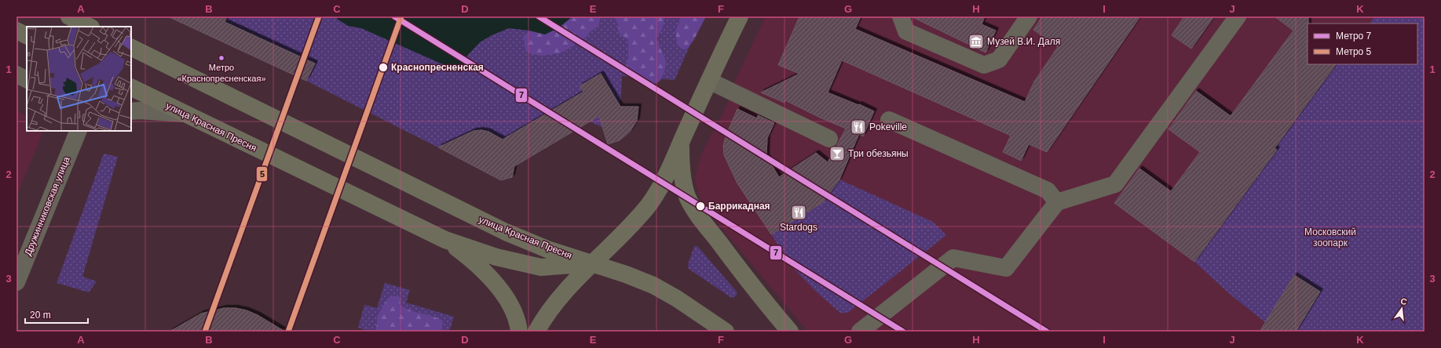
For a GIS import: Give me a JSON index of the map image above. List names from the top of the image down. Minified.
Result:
{"streets":{"main road":["улица Красная Пресня"],"street":["Дружинниковская улица"]},"parks":["Московский зоопарк"],"places":{"museum":["Музей В.И. Даля"],"other":["Метро «Краснопресненская»","Краснопресненская","Баррикадная"],"restaurant":["Pokeville","Stardogs"],"bar":["Три обезьяны"]},"lines":["metro line 7","metro line 5"],"legend":["Метро 7","Метро 5"],"scale_bar":"20 m","north":"top","grid":{"columns":["A","B","C","D","E","F","G","H","I","J","K"],"rows":["1","2","3"]}}
